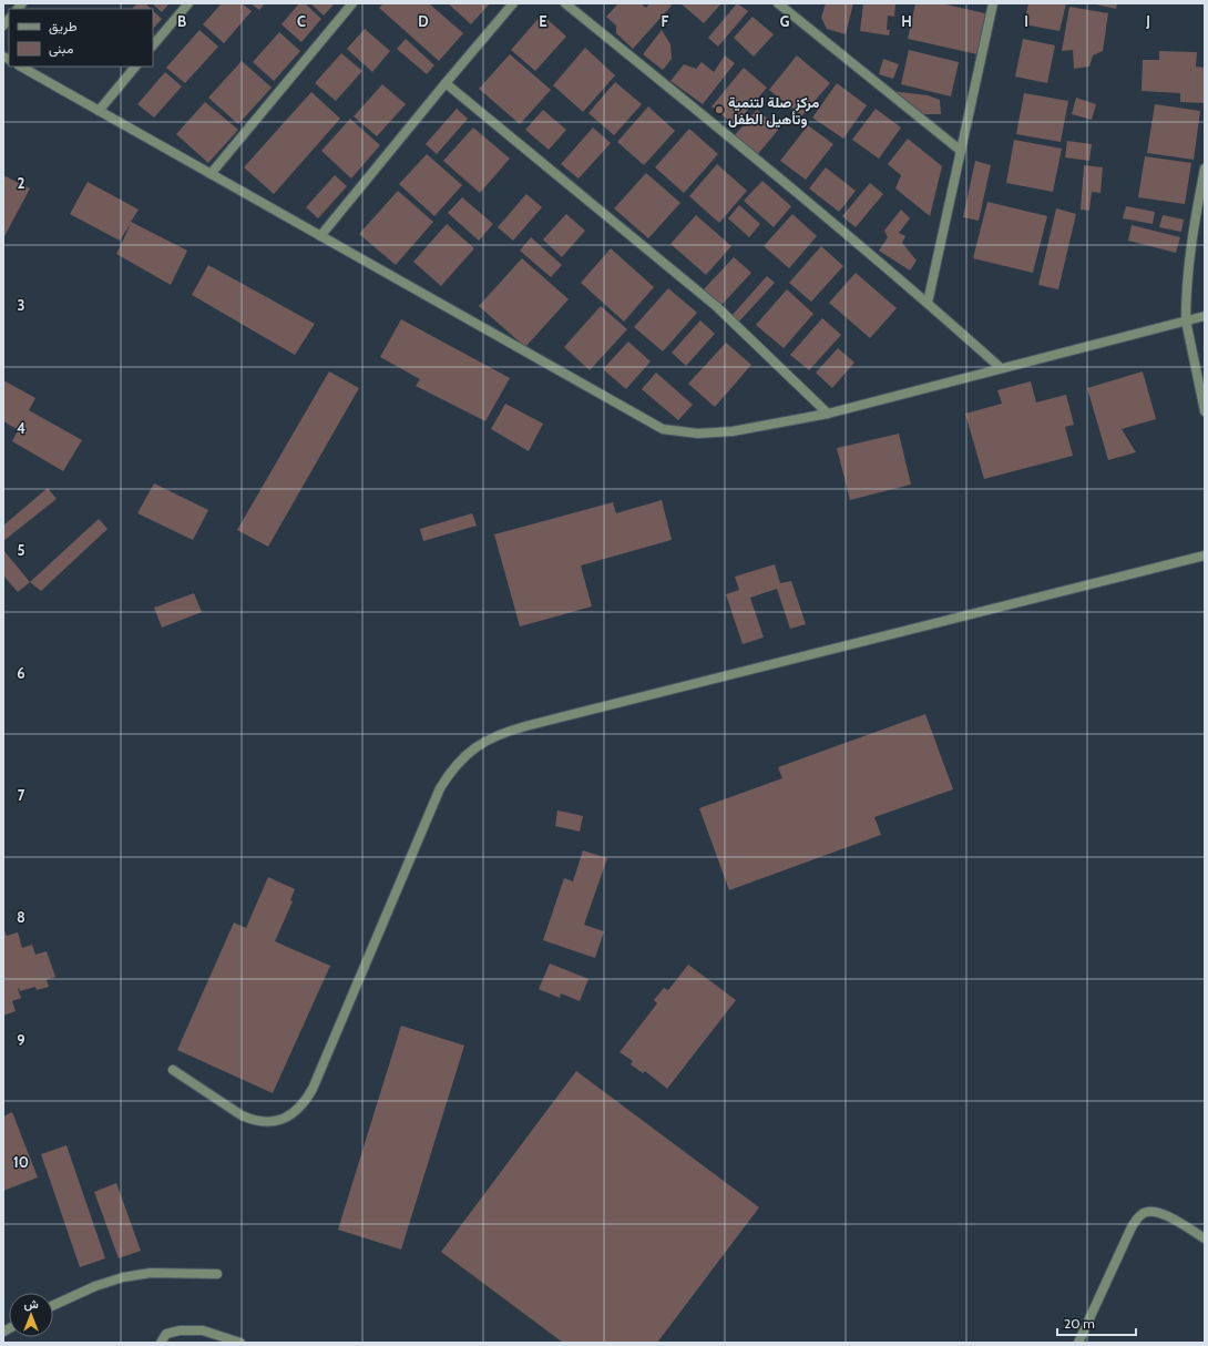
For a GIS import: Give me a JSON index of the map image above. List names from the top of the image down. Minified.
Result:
{"places":["مركز صلة لتنمية وتأهيل الطفل"],"legend":["طريق","مبنى"],"scale_bar":"20 m","north":"top","grid":{"columns":["B","C","D","E","F","G","H","I","J"],"rows":["2","3","4","5","6","7","8","9","10"]}}
